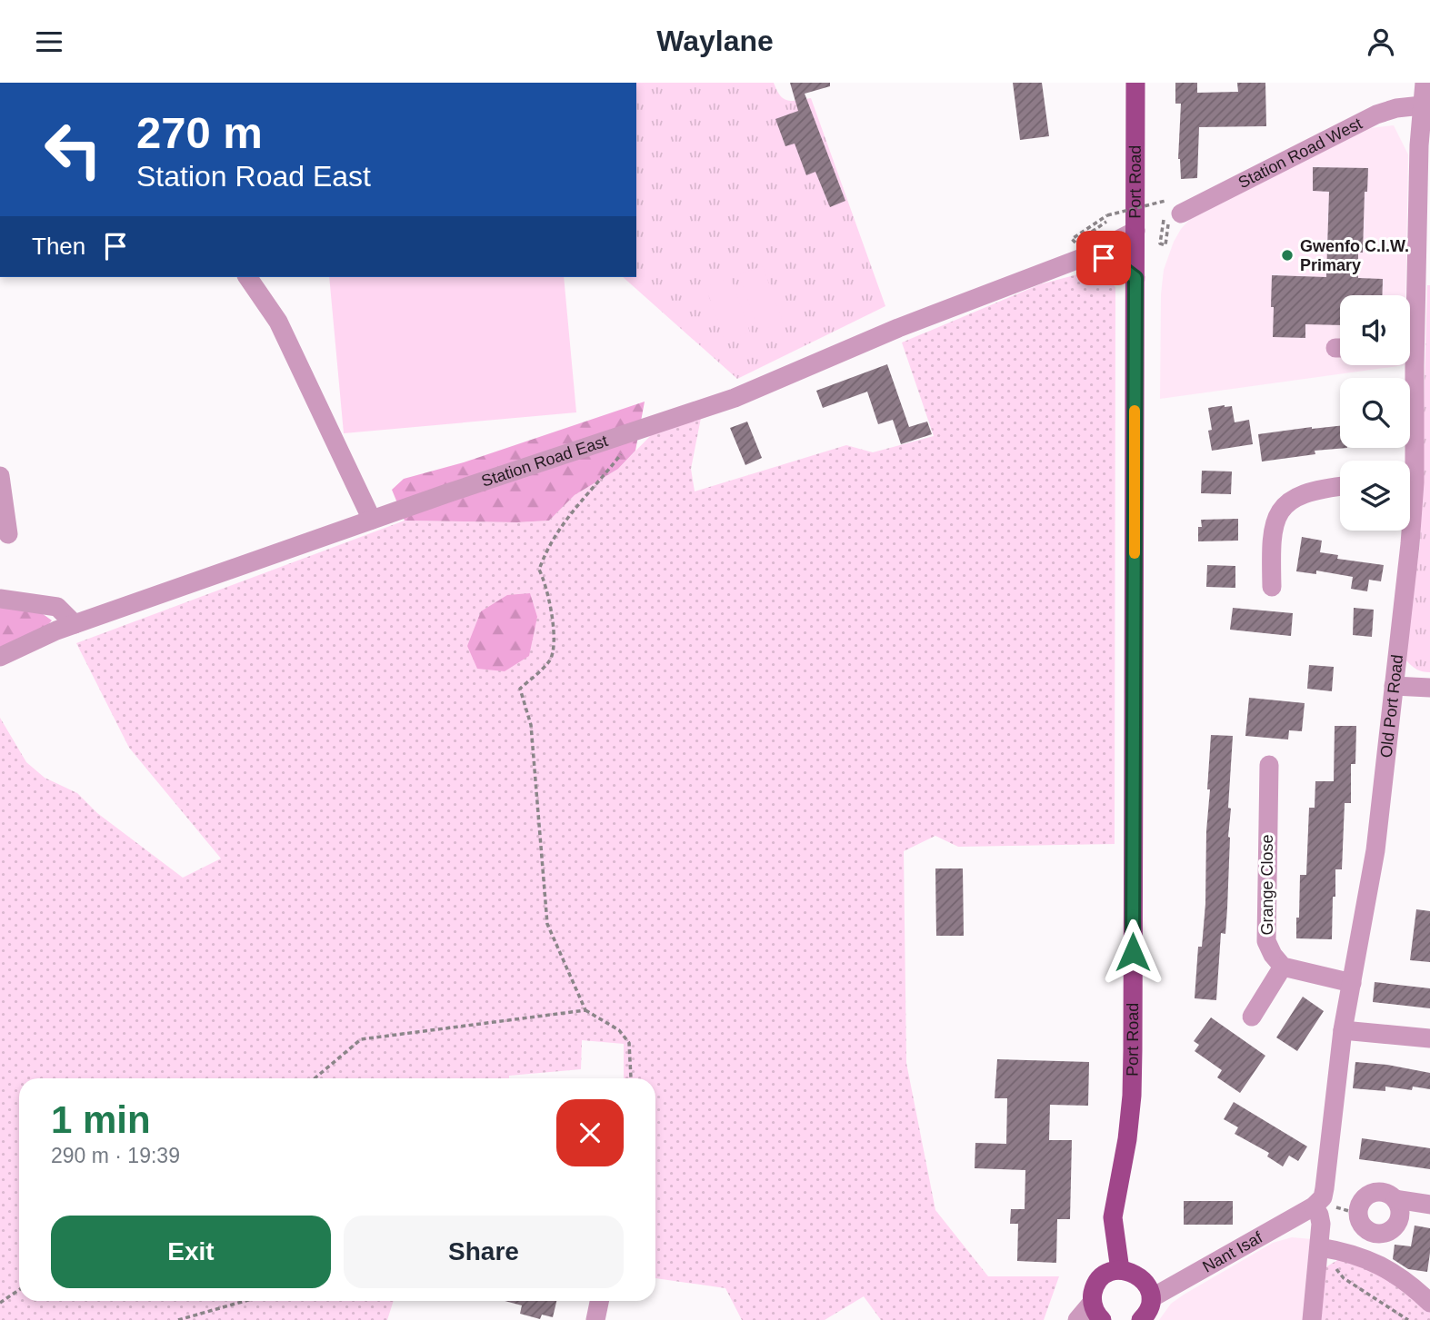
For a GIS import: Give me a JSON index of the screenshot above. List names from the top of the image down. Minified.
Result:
{"streets":{"main road":["Port Road"],"street":["Station Road West","Station Road East","Old Port Road","Grange Close","Nant Isaf"]},"crossings":[["Station Road West","Old Port Road"],["Port Road","Station Road East"],["Old Port Road","Nant Isaf"]],"places":["Gwenfo C.I.W. Primary"],"page":{"header":"Waylane","turn":["270 m","Station Road East"],"then":"Then","heading":["1 min","290 m · 19:39"],"buttons":["Exit","Share"]}}
